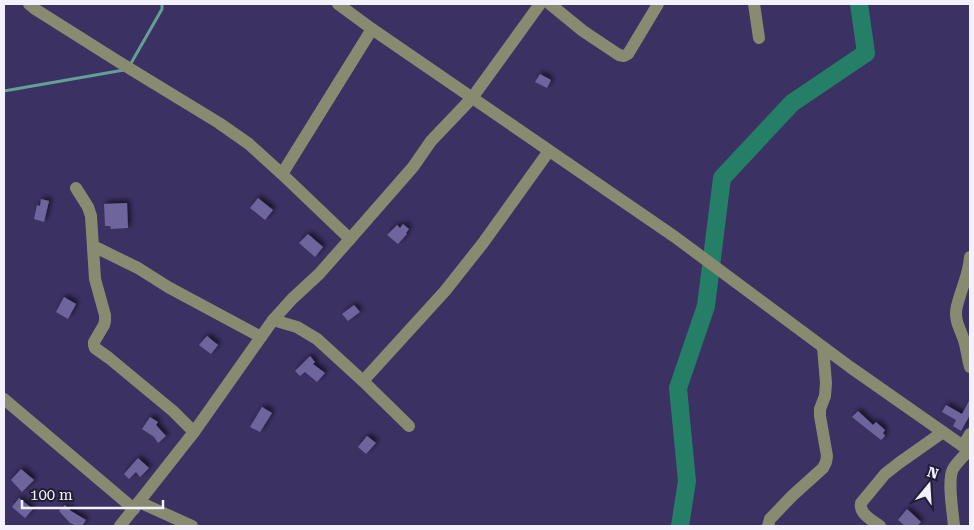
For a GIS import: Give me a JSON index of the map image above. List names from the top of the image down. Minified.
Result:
{"scale_bar":"100 m","north":"top"}
